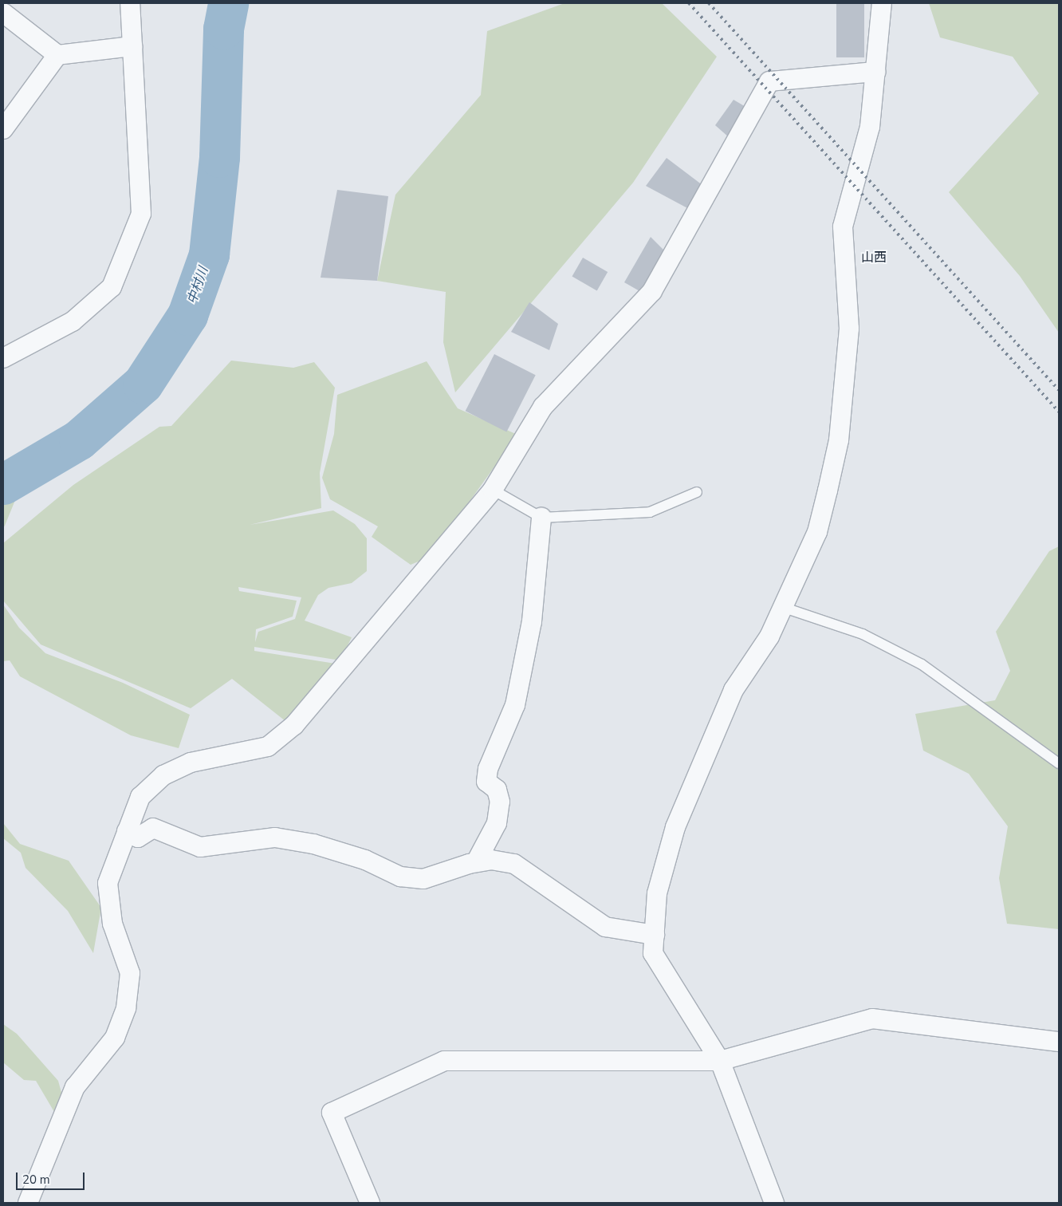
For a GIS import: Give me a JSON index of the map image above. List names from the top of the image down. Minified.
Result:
{"districts":["山西"],"water":["中村川"],"scale_bar":"20 m"}
